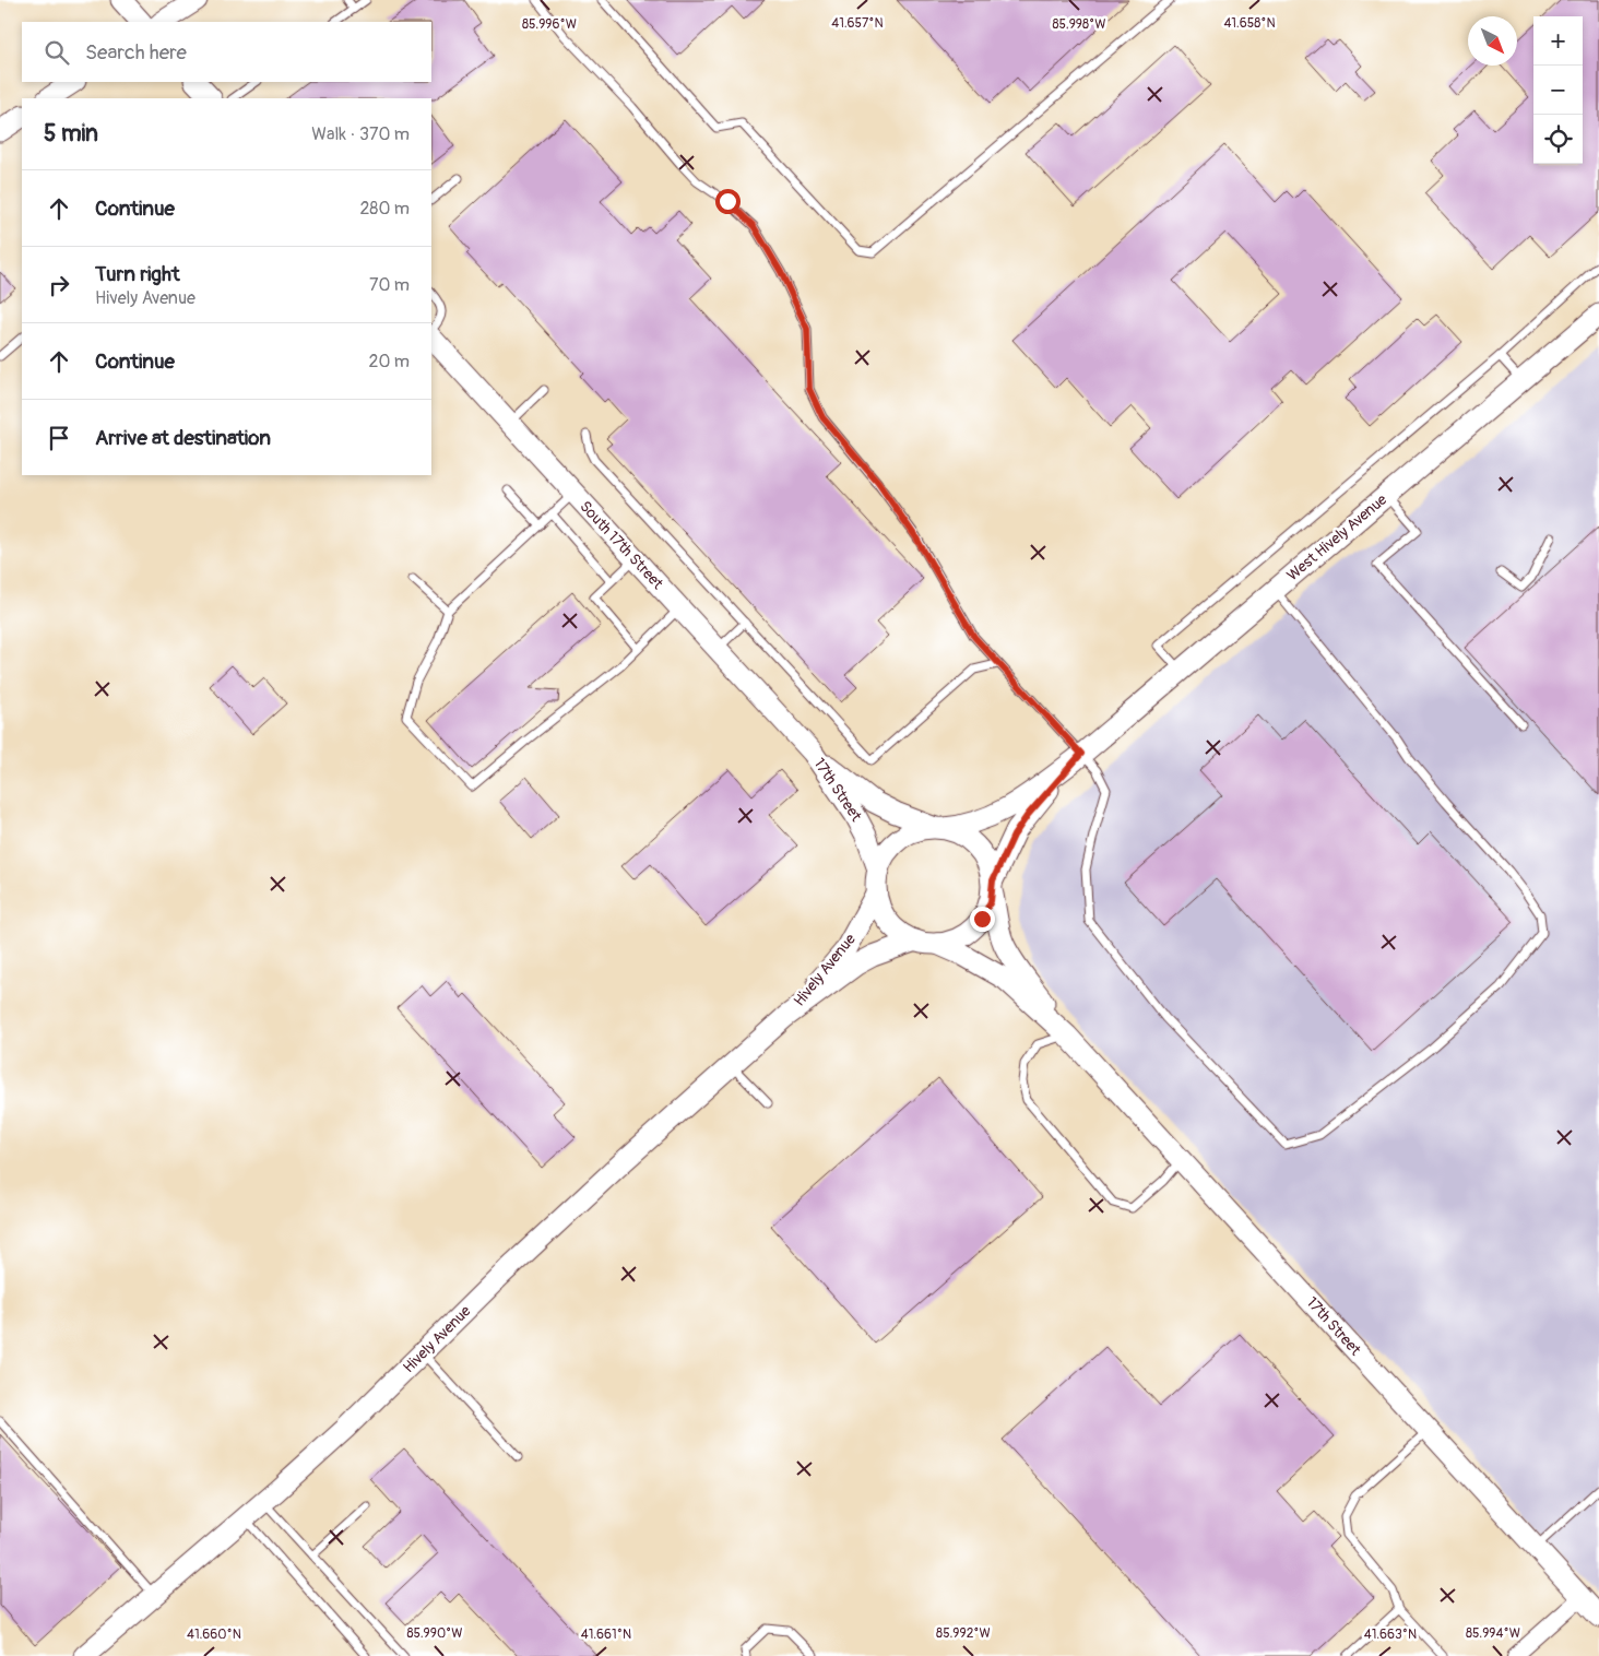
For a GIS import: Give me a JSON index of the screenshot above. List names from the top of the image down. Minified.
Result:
{"streets":{"street":["West Hively Avenue","South 17th Street","17th Street","Hively Avenue"]},"crossings":[["South 17th Street","17th Street"],["17th Street","Hively Avenue"]],"north":"bottom right","page":{"map_buttons":["+","−"],"search":"Search here","heading":["5 min","Walk · 370 m"],"list":[["Continue","280 m"],["Turn right","Hively Avenue","70 m"],["Continue","20 m"],"Arrive at destination"]},"coordinates":["41.657°N","41.658°N","85.996°W","85.998°W","85.990°W","85.992°W","85.994°W","41.660°N","41.661°N","41.663°N"]}
